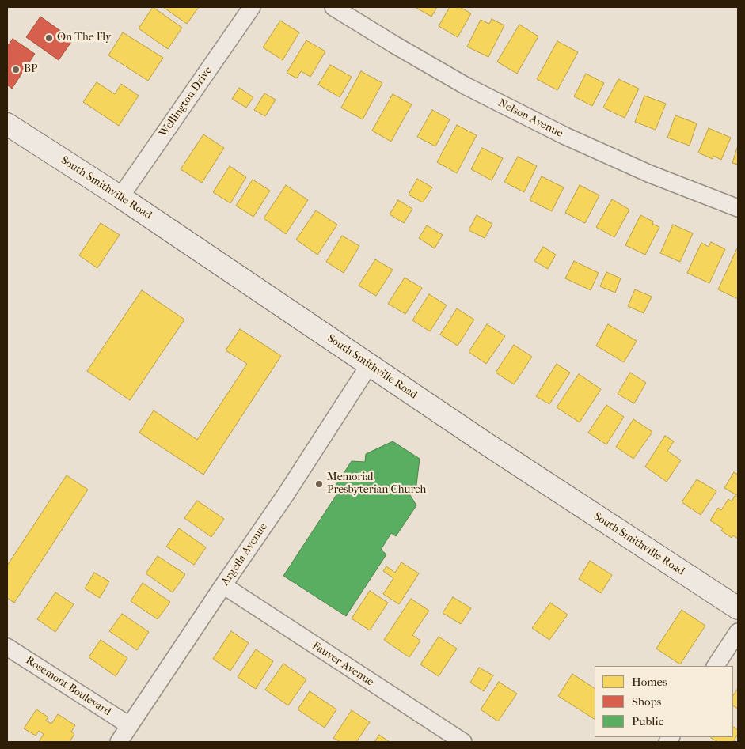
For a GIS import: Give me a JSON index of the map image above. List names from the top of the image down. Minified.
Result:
{"streets":{"main road":["South Smithville Road"],"street":["Wellington Drive","Nelson Avenue","Argella Avenue","Fauver Avenue","Rosemont Boulevard"]},"crossings":[["Wellington Drive","South Smithville Road"],["South Smithville Road","Argella Avenue"],["Argella Avenue","Fauver Avenue"],["Argella Avenue","Rosemont Boulevard"]],"places":["On The Fly","BP","Memorial Presbyterian Church"],"legend":["Homes","Shops","Public"]}
